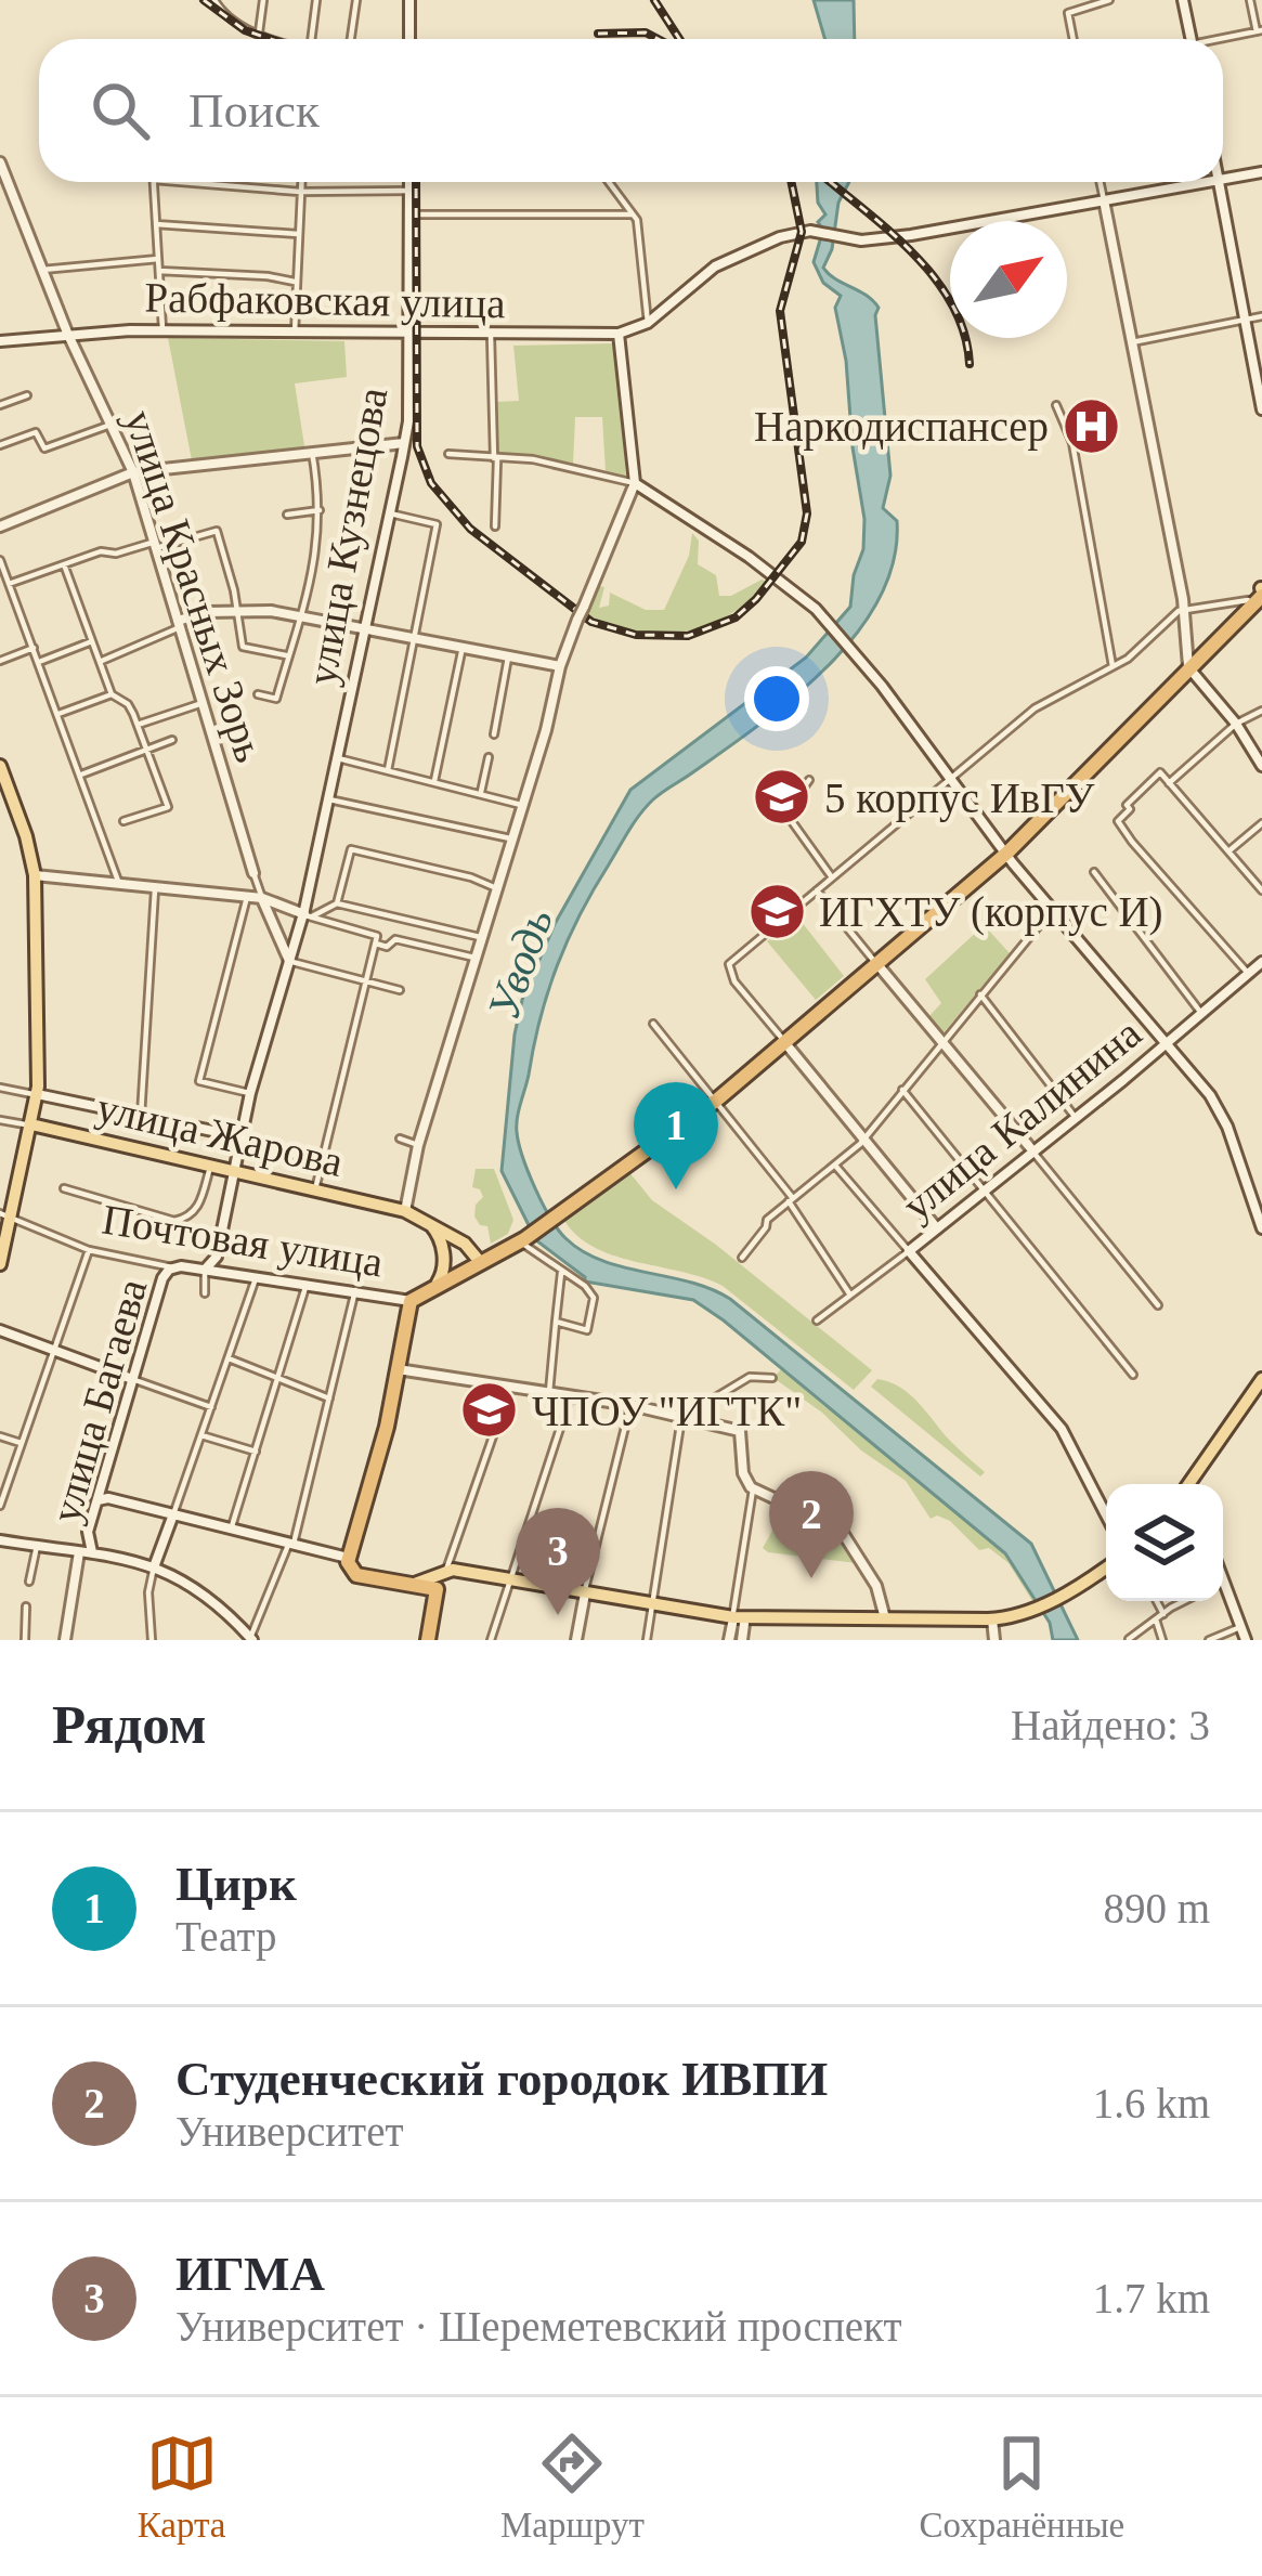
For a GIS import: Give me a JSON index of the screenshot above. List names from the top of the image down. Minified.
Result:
{"streets":{"main road":["Рабфаковская улица","улица Кузнецова","улица Красных Зорь","улица Калинина","улица Жарова","Почтовая улица","улица Багаева"]},"crossings":[["Рабфаковская улица","улица Кузнецова"],["Рабфаковская улица","улица Красных Зорь"],["улица Кузнецова","улица Красных Зорь"],["улица Кузнецова","улица Жарова"],["улица Кузнецова","Почтовая улица"],["Почтовая улица","улица Багаева"]],"water":["Уводь"],"places":{"hospital":["Наркодиспансер"],"school or university":["5 корпус ИвГУ","ИГХТУ (корпус И)","ЧПОУ \"ИГТК\""]},"north":"top right","page":{"search":"Поиск","pins":["1","2","3"],"heading":["Рядом","Найдено: 3"],"list":[{"mark":"1","name":"Цирк","note":"Театр","value":"890 m"},{"mark":"2","name":"Студенческий городок ИВПИ","note":"Университет","value":"1.6 km"},{"mark":"3","name":"ИГМА","note":"Университет · Шереметевский проспект","value":"1.7 km"}],"nav":["Карта","Маршрут","Сохранённые"]}}
